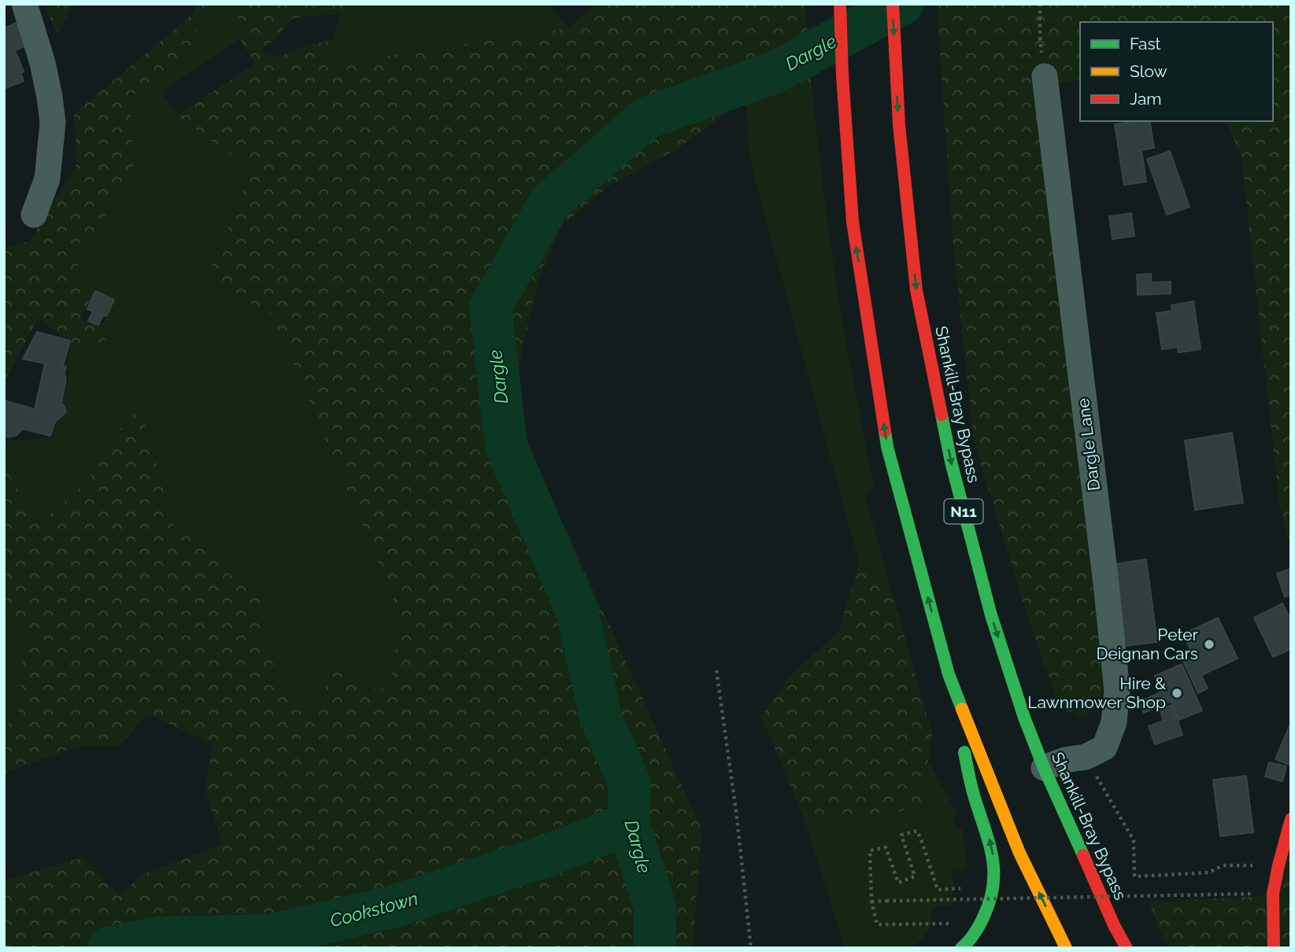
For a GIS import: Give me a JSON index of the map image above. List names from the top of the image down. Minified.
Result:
{"streets":{"main road":["Shankill-Bray Bypass","N11"],"street":["Dargle Lane"]},"crossings":[["Shankill-Bray Bypass","Dargle Lane"]],"water":["Dargle","Cookstown"],"places":["Peter Deignan Cars","Hire & Lawnmower Shop"],"legend":["Fast","Slow","Jam"]}
